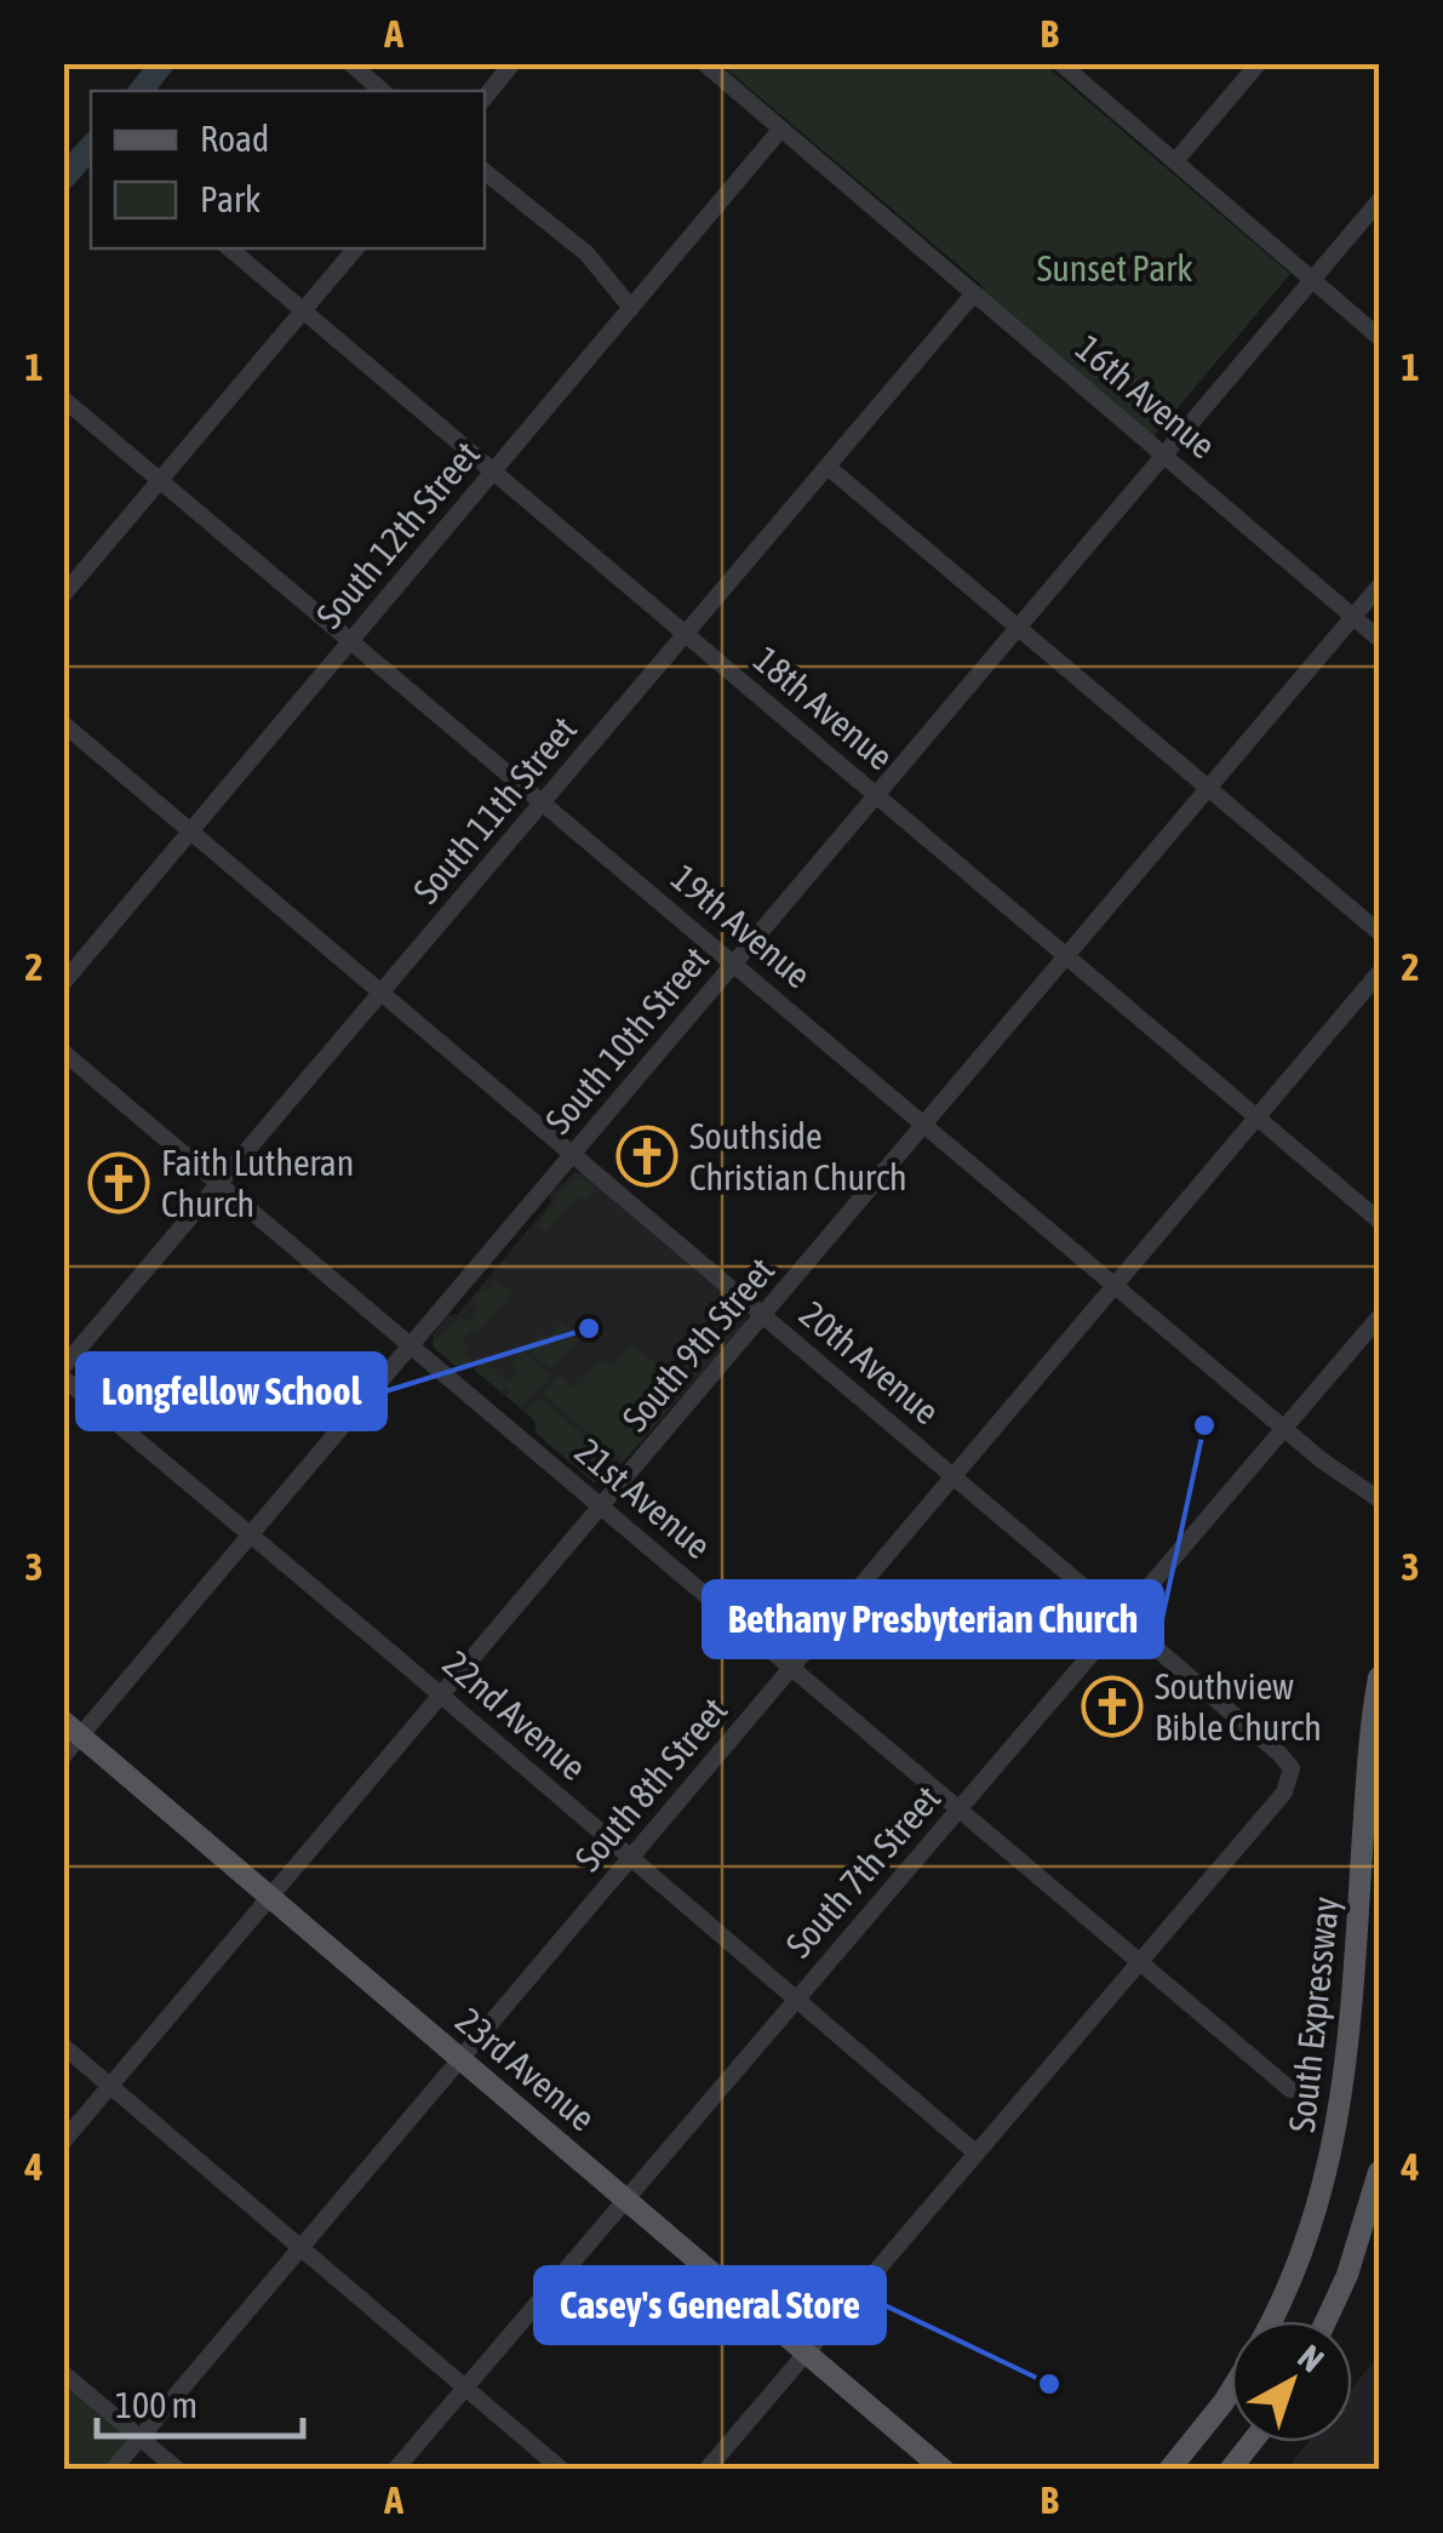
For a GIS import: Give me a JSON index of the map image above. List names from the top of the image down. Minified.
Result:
{"streets":{"main road":["South Expressway","23rd Avenue"],"street":["16th Avenue","South 12th Street","18th Avenue","South 11th Street","19th Avenue","South 10th Street","South 9th Street","20th Avenue","21st Avenue","22nd Avenue","South 8th Street","South 7th Street"]},"crossings":[["16th Avenue","South 12th Street"],["16th Avenue","South 11th Street"],["16th Avenue","South 10th Street"],["16th Avenue","South 9th Street"],["South 12th Street","18th Avenue"],["South 12th Street","19th Avenue"],["South 12th Street","20th Avenue"],["18th Avenue","South 11th Street"],["18th Avenue","South 10th Street"],["18th Avenue","South 9th Street"],["18th Avenue","South 8th Street"],["South 11th Street","19th Avenue"],["South 11th Street","20th Avenue"],["South 11th Street","21st Avenue"],["19th Avenue","South 10th Street"],["19th Avenue","South 9th Street"],["19th Avenue","South 8th Street"],["19th Avenue","South 7th Street"],["South 10th Street","20th Avenue"],["South 10th Street","21st Avenue"],["South 10th Street","22nd Avenue"],["South 10th Street","23rd Avenue"],["South 9th Street","20th Avenue"],["South 9th Street","21st Avenue"],["South 9th Street","22nd Avenue"],["South 9th Street","23rd Avenue"],["20th Avenue","21st Avenue"],["20th Avenue","South 8th Street"],["20th Avenue","South 7th Street"],["21st Avenue","South 8th Street"],["21st Avenue","South 7th Street"],["22nd Avenue","South 8th Street"],["22nd Avenue","South 7th Street"],["South 8th Street","23rd Avenue"],["South 7th Street","23rd Avenue"]],"parks":["Sunset Park"],"places":{"church":["Southside Christian Church","Faith Lutheran Church","Southview Bible Church"],"other":["Longfellow School","Bethany Presbyterian Church","Casey's General Store"]},"legend":["Road","Park"],"scale_bar":"100 m","north":"top right","grid":{"columns":["A","B"],"rows":["1","2","3","4"]}}
